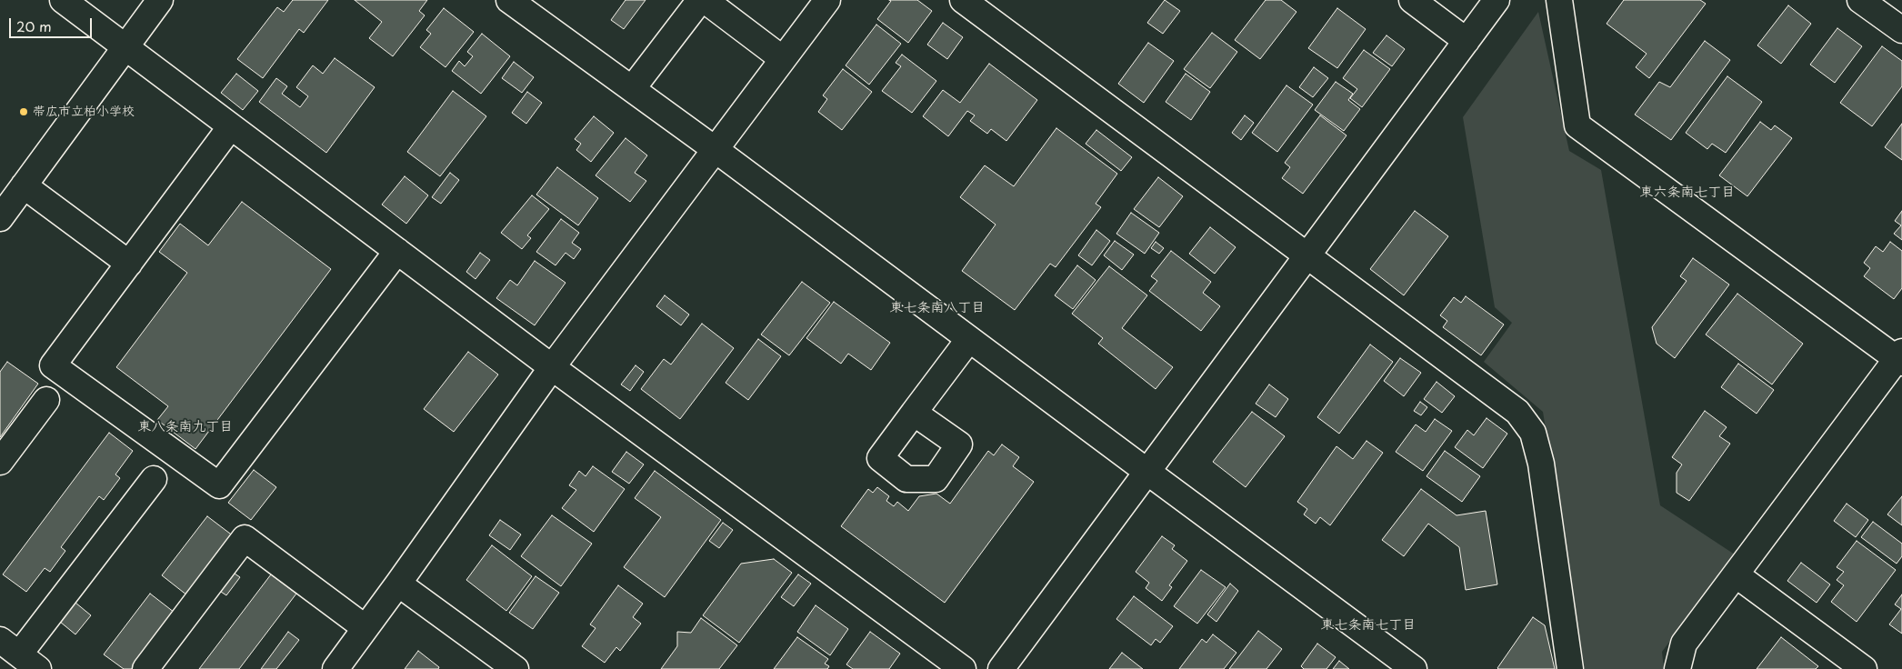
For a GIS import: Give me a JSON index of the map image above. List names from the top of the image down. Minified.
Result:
{"districts":["東六条南七丁目","東七条南八丁目","東八条南九丁目","東七条南七丁目"],"places":["帯広市立柏小学校"],"scale_bar":"20 m"}
